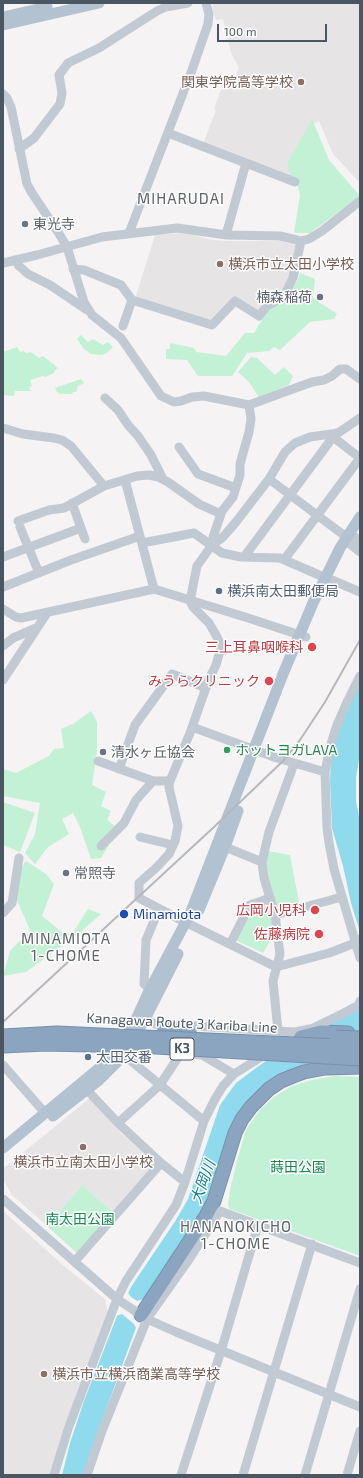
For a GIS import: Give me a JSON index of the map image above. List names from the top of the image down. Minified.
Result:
{"streets":{"highway":["Kanagawa Route 3 Kariba Line","K3"]},"districts":["MIHARUDAI","MINAMIOTA 1-CHOME","HANANOKICHO 1-CHOME"],"water":["大岡川"],"parks":["蒔田公園","南太田公園"],"places":["関東学院高等学校","東光寺","横浜市立太田小学校","楠森稲荷","横浜南太田郵便局","三上耳鼻咽喉科","みうらクリニック","ホットヨガLAVA","清水ヶ丘協会","常照寺","広岡小児科","Minamiota","佐藤病院","太田交番","横浜市立南太田小学校","横浜市立横浜商業高等学校"],"scale_bar":"100 m"}
